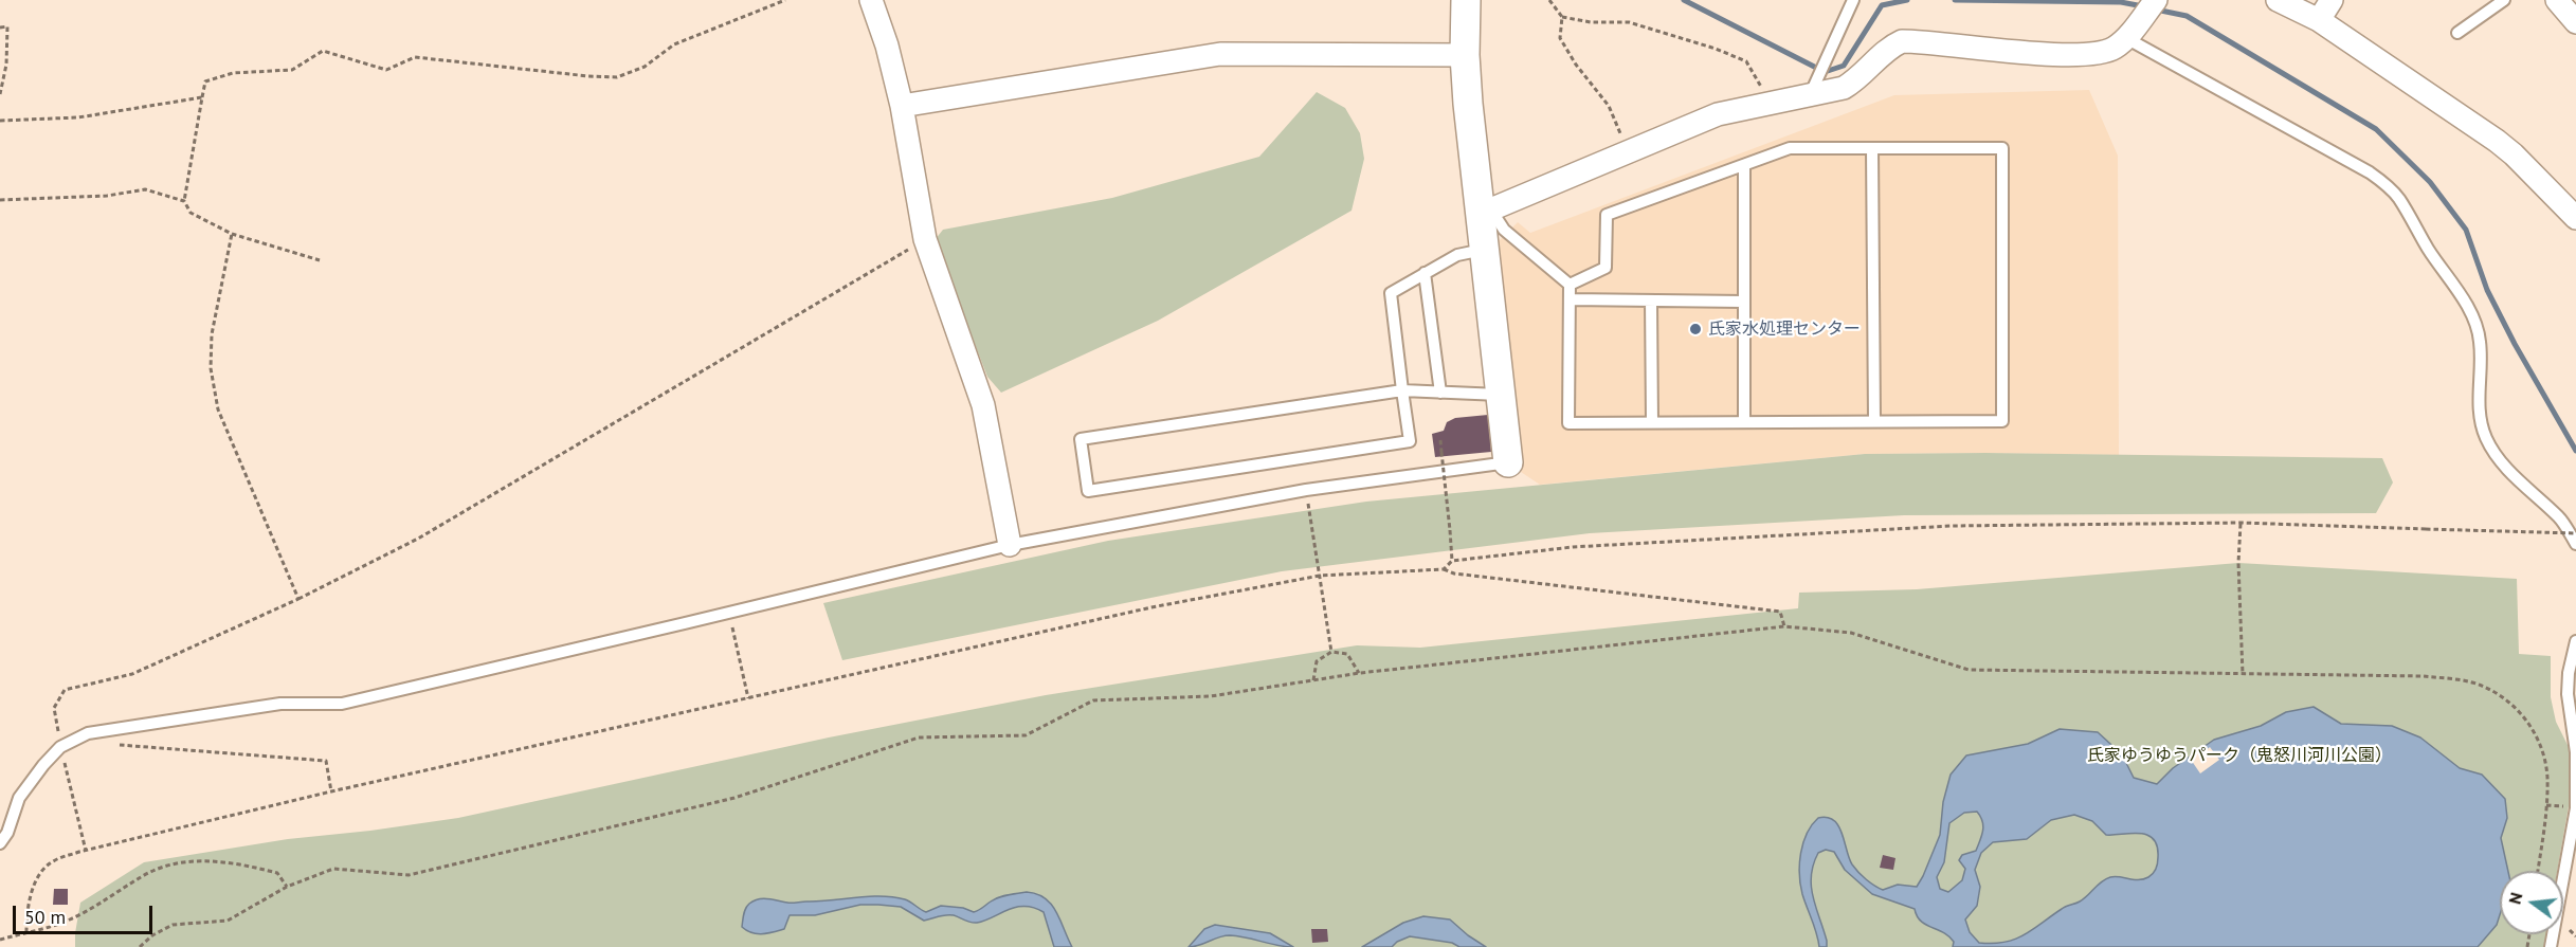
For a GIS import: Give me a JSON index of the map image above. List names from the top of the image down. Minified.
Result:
{"parks":["氏家ゆうゆうパーク（鬼怒川河川公園）"],"places":["氏家水処理センター"],"scale_bar":"50 m","north":"left"}
